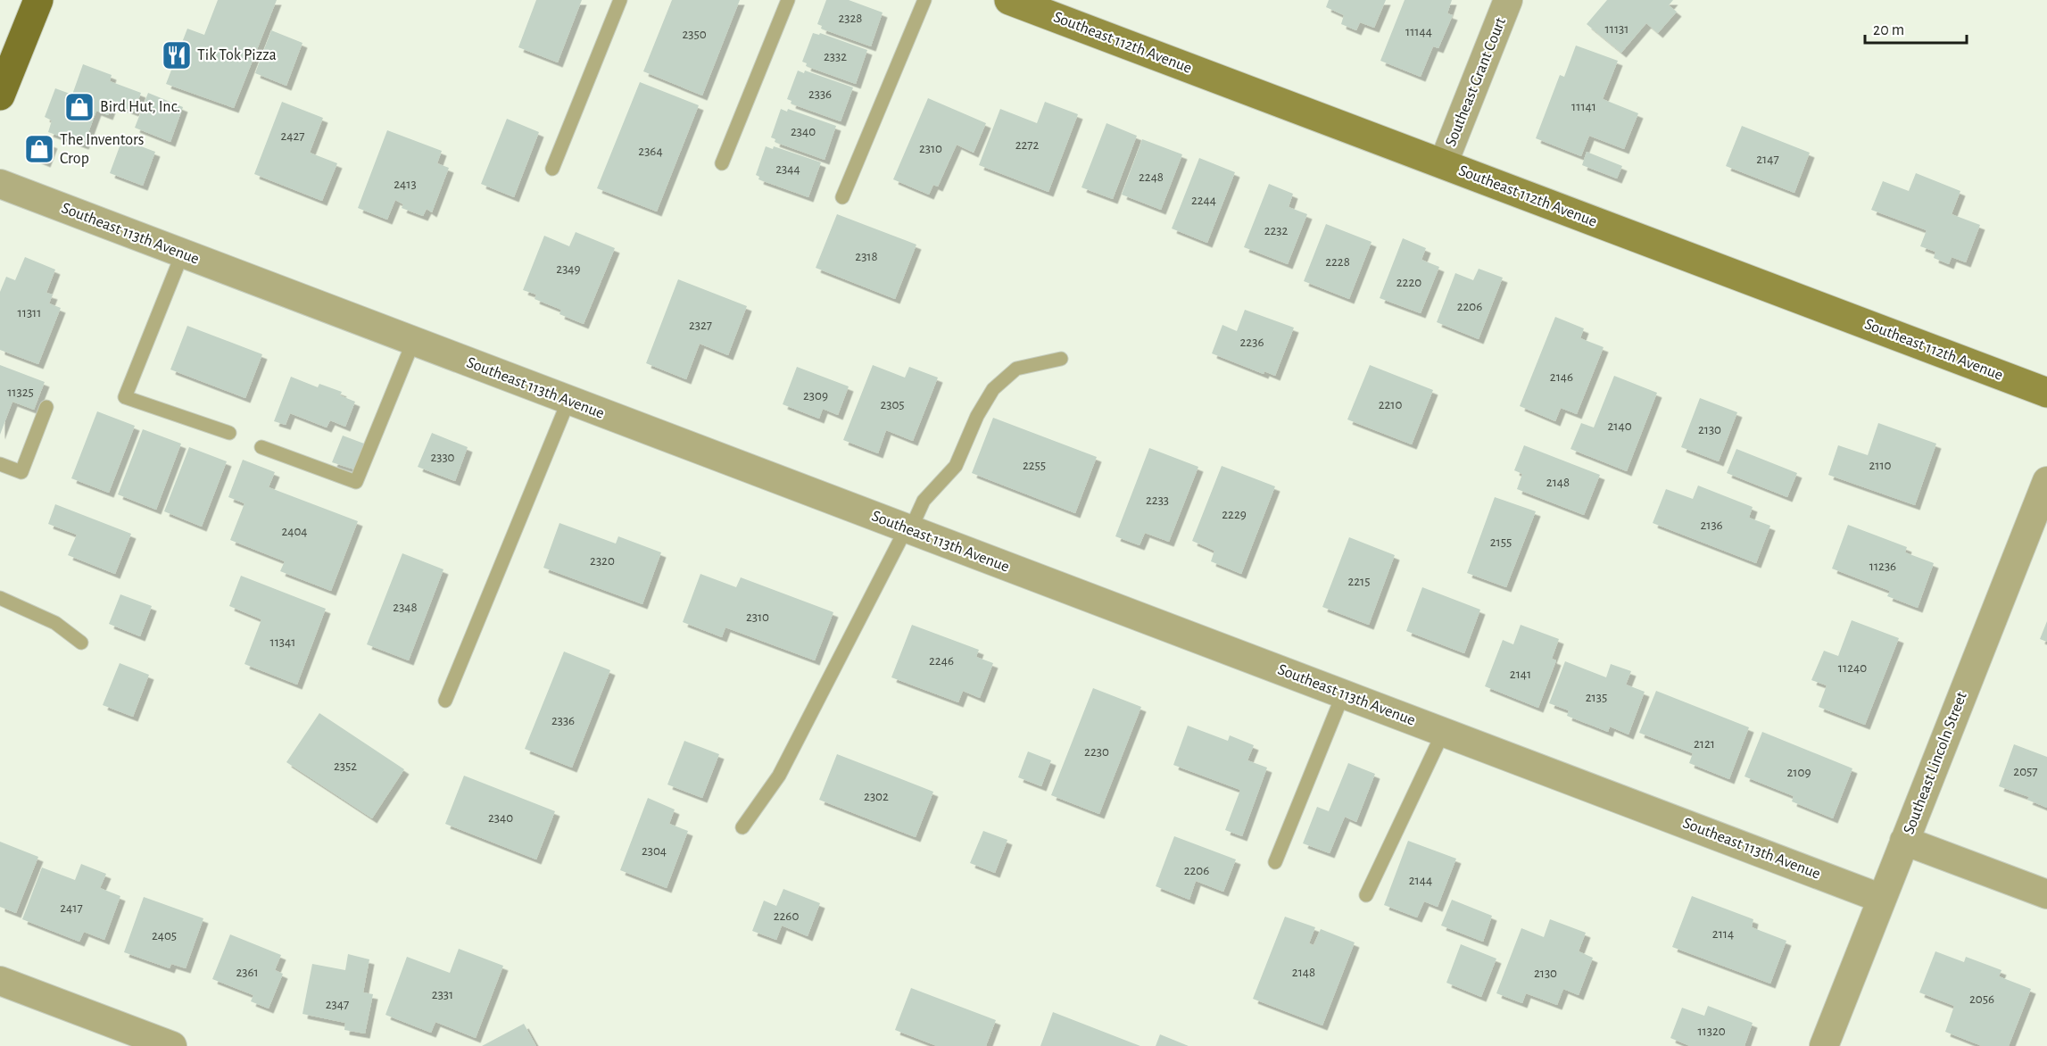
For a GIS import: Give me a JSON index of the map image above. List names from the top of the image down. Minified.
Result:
{"streets":{"main road":["Southeast 112th Avenue"],"street":["Southeast Grant Court","Southeast 113th Avenue","Southeast Lincoln Street"]},"crossings":[["Southeast 112th Avenue","Southeast Grant Court"],["Southeast 113th Avenue","Southeast Lincoln Street"]],"places":{"restaurant":["Tik Tok Pizza"],"shop":["Bird Hut, Inc.","The Inventors Crop"]},"house_numbers":["2328","11131","11144","2350","2332","2336","11141","2340","2427","2272","2310","2364","2147","2344","2248","2413","2244","2232","2318","2228","2349","2220","2206","11311","2327","2236","2146","11325","2309","2305","2210","2140","2130","2330","2255","2110","2148","2233","2229","2136","2404","2155","2320","11236","2215","2348","2310","11341","2246","11240","2141","2135","2336","2121","2230","2352","2057","2109","2302","2340","2304","2206","2144","2417","2260","2114","2405","2361","2148","2130","2331","2056","2347","11320"],"scale_bar":"20 m"}
